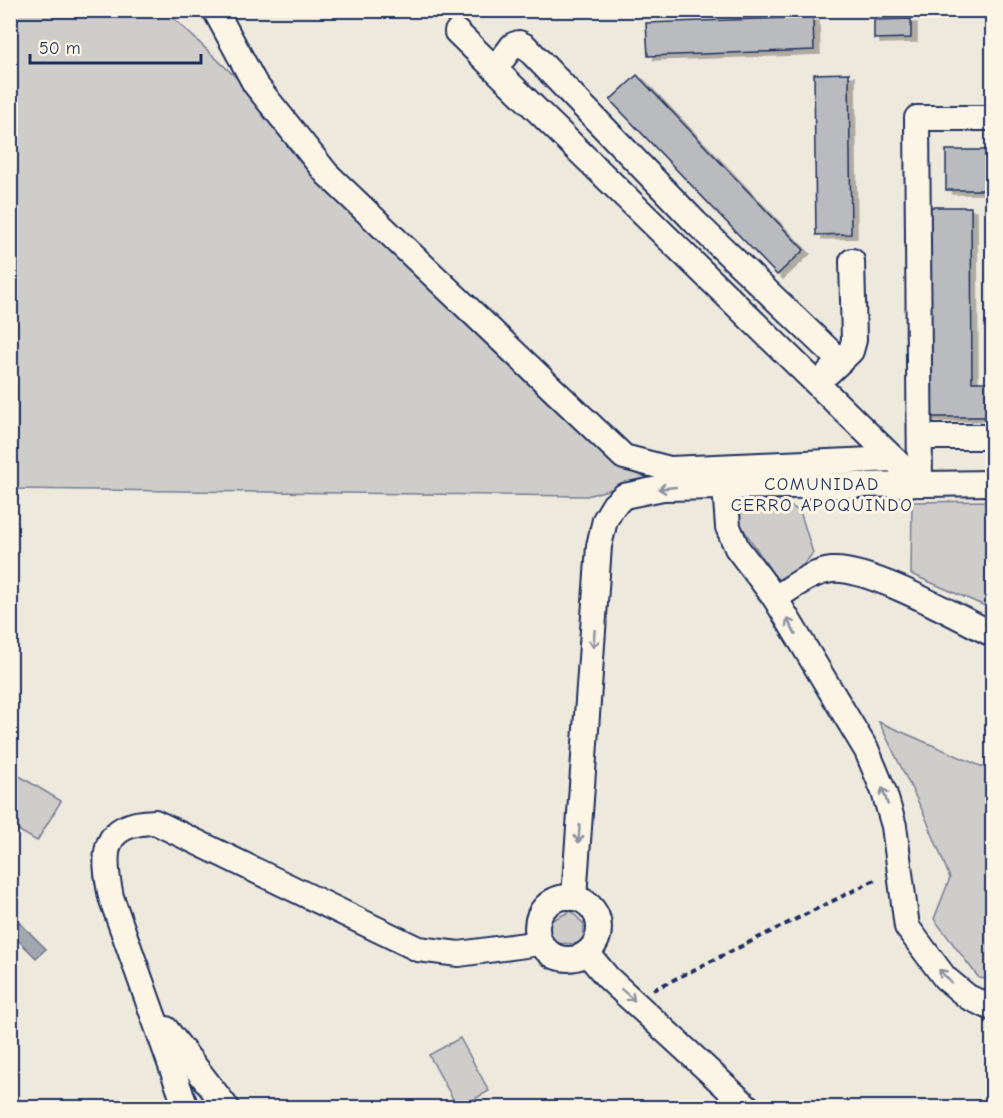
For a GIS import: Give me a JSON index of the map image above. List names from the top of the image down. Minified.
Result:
{"districts":["COMUNIDAD CERRO APOQUINDO"],"scale_bar":"50 m"}
